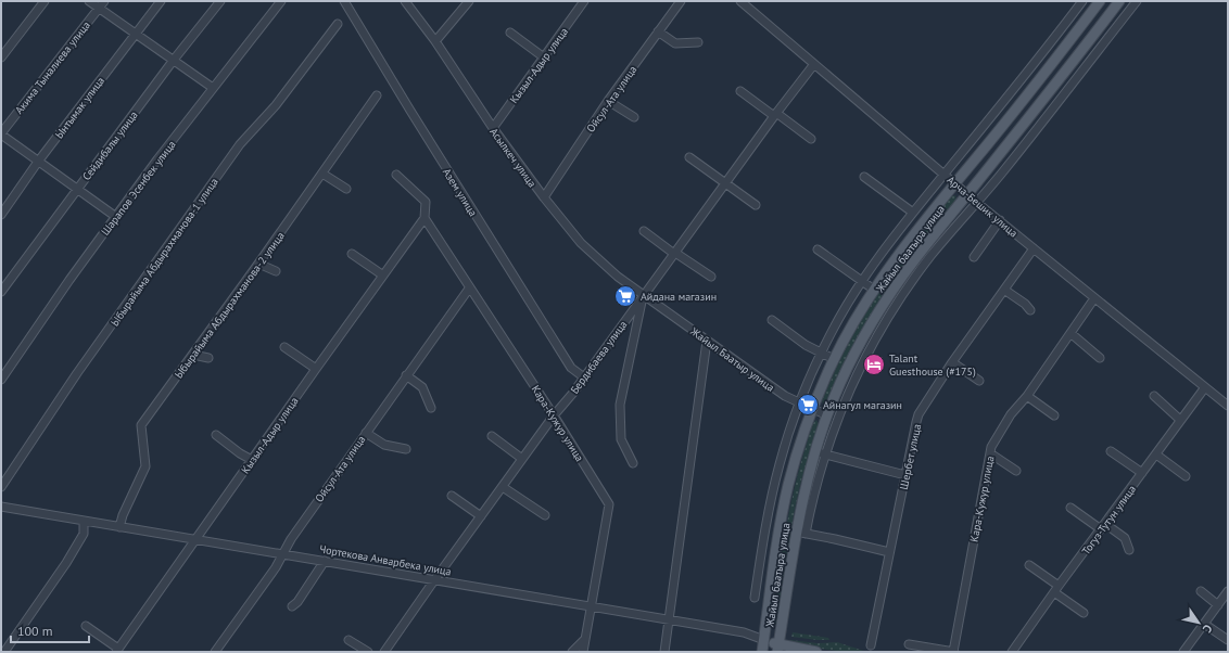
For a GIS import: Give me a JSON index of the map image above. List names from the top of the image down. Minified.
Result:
{"streets":{"main road":["Жайыл баатыра улица"],"street":["Кызыл-Адыр улица","Акима Тыналиева улица","Ойсул-Ата улица","Ынтымак улица","Сейдибалы улица","Асылкеч улица","Шарапов Эсенбек улица","Азем улица","Арча-Бешик улица","Ыбырайыма Абдырахманова-1 улица","Ыбырайыма Абдырахманова-2 улица","Бердибаева улица","Жайыл Баатыр улица","Кара-Кужур улица","Шербет улица","Тогуз-Тутун улица","Чортекова Анварбека улица"]},"crossings":[["Кызыл-Адыр улица","Асылкеч улица"],["Кызыл-Адыр улица","Кара-Кужур улица"],["Кызыл-Адыр улица","Чортекова Анварбека улица"],["Ойсул-Ата улица","Асылкеч улица"],["Ойсул-Ата улица","Кара-Кужур улица"],["Ойсул-Ата улица","Чортекова Анварбека улица"],["Асылкеч улица","Бердибаева улица"],["Асылкеч улица","Жайыл Баатыр улица"],["Азем улица","Бердибаева улица"],["Арча-Бешик улица","Жайыл баатыра улица"],["Арча-Бешик улица","Бердибаева улица"],["Арча-Бешик улица","Кара-Кужур улица"],["Арча-Бешик улица","Шербет улица"],["Арча-Бешик улица","Тогуз-Тутун улица"],["Жайыл баатыра улица","Жайыл Баатыр улица"],["Жайыл баатыра улица","Чортекова Анварбека улица"],["Ыбырайыма Абдырахманова-2 улица","Чортекова Анварбека улица"],["Бердибаева улица","Жайыл Баатыр улица"],["Бердибаева улица","Кара-Кужур улица"],["Бердибаева улица","Чортекова Анварбека улица"],["Кара-Кужур улица","Чортекова Анварбека улица"]],"places":{"supermarket":["Айдана магазин","Айнагул магазин"],"hotel":["Talant Guesthouse (#175)"]},"scale_bar":"100 m","north":"bottom right"}
